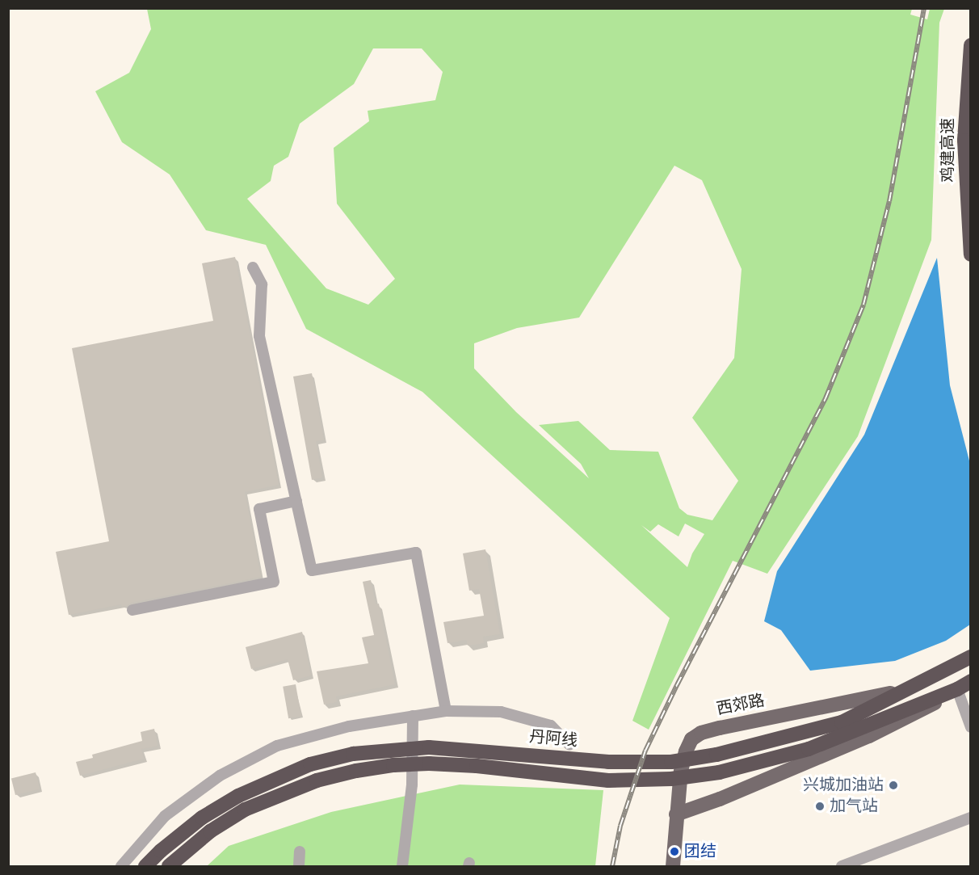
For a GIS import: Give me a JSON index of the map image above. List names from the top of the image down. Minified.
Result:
{"streets":{"highway":["鸡建高速","丹阿线"],"main road":["西郊路"]},"crossings":[["西郊路","丹阿线"]],"places":["兴城加油站","加气站","团结"]}
